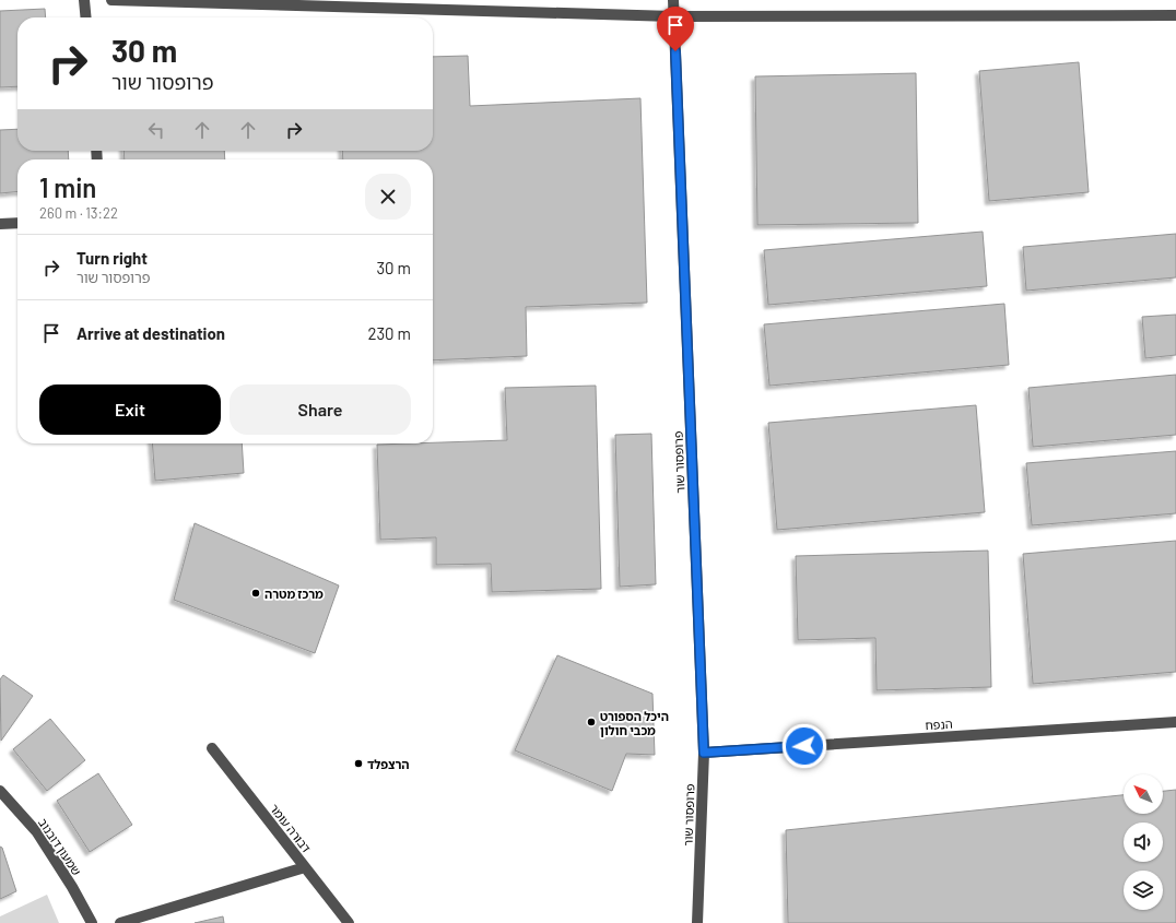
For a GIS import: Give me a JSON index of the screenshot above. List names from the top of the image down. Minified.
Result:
{"streets":{"street":["פרופסור שור","הנפח","דבורה עומר","שמעון דובנוב"]},"crossings":[["פרופסור שור","הנפח"]],"places":["מרכז מטרה","היכל הספורט מכבי חולון","הרצפלד"],"north":"top left","page":{"turn":["30 m","פרופסור שור"],"heading":["1 min","260 m · 13:22"],"list":[{"name":"Turn right","note":"פרופסור שור","value":"30 m"},{"name":"Arrive at destination","value":"230 m"}],"buttons":["Exit","Share"]}}
